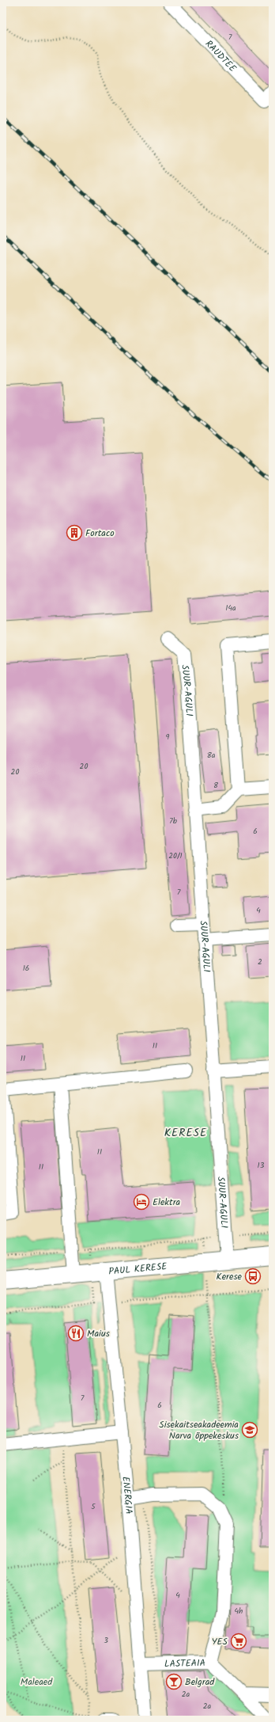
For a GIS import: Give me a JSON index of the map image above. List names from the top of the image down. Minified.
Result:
{"streets":{"highway":["PAUL KERESE"],"street":["RAUDTEE","SUUR-AGULI","ENERGIA","LASTEAIA"]},"crossings":[["SUUR-AGULI","PAUL KERESE"],["PAUL KERESE","ENERGIA"],["ENERGIA","LASTEAIA"]],"districts":["KERESE"],"parks":["Maleaed"],"places":{"building":["Fortaco"],"hotel":["Elektra"],"bus stop":["Kerese"],"restaurant":["Maius"],"school or university":["Sisekaitseakadeemia Narva õppekeskus"],"supermarket":["YES"],"bar":["Belgrad"]},"house_numbers":["7","14a","9","8a","20","20","8","7b","6","20/1","7","4","2","16","11","11","11","13","11","7","6","5","4","4h","3","2a","2a"]}
